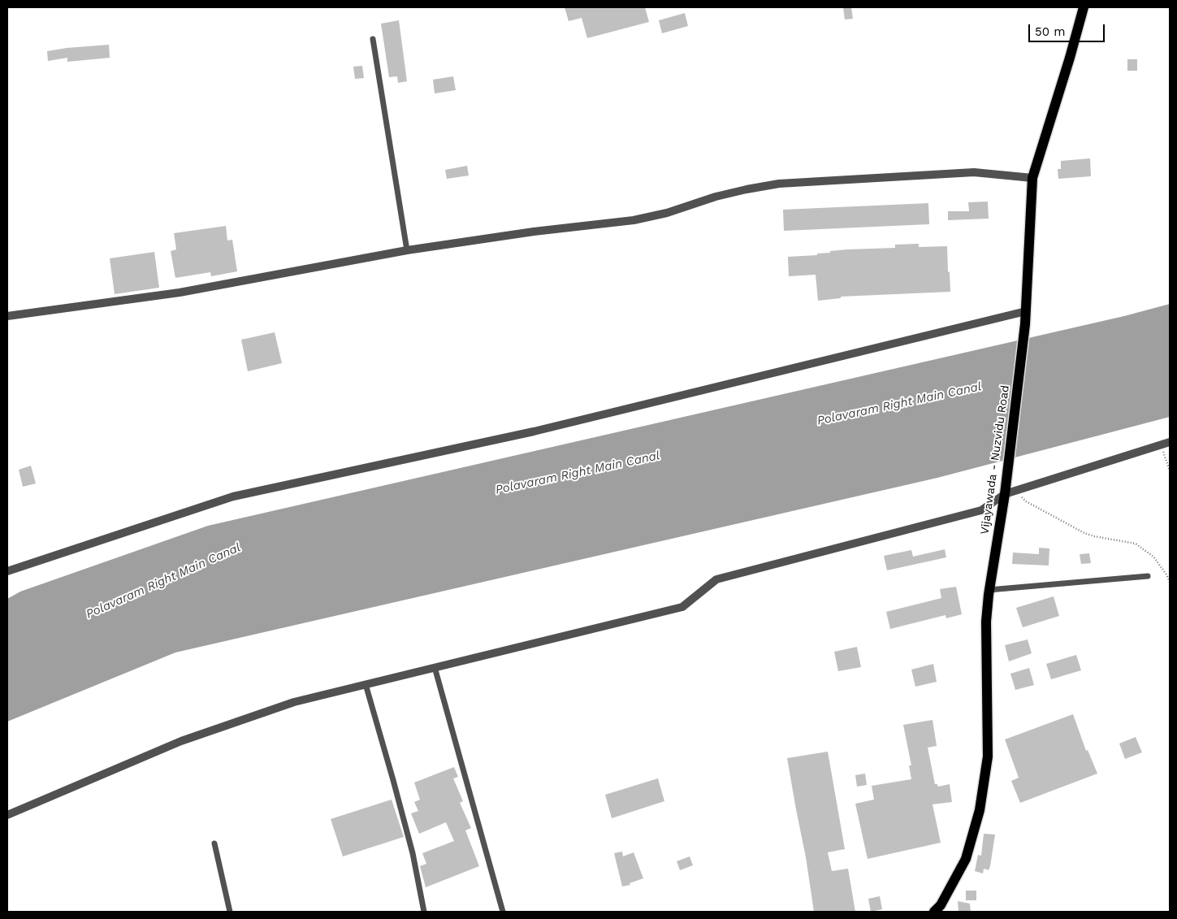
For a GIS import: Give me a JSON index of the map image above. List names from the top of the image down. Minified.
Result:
{"streets":{"main road":["Vijayawada - Nuzvidu Road"]},"water":["Polavaram Right Main Canal"],"scale_bar":"50 m"}
